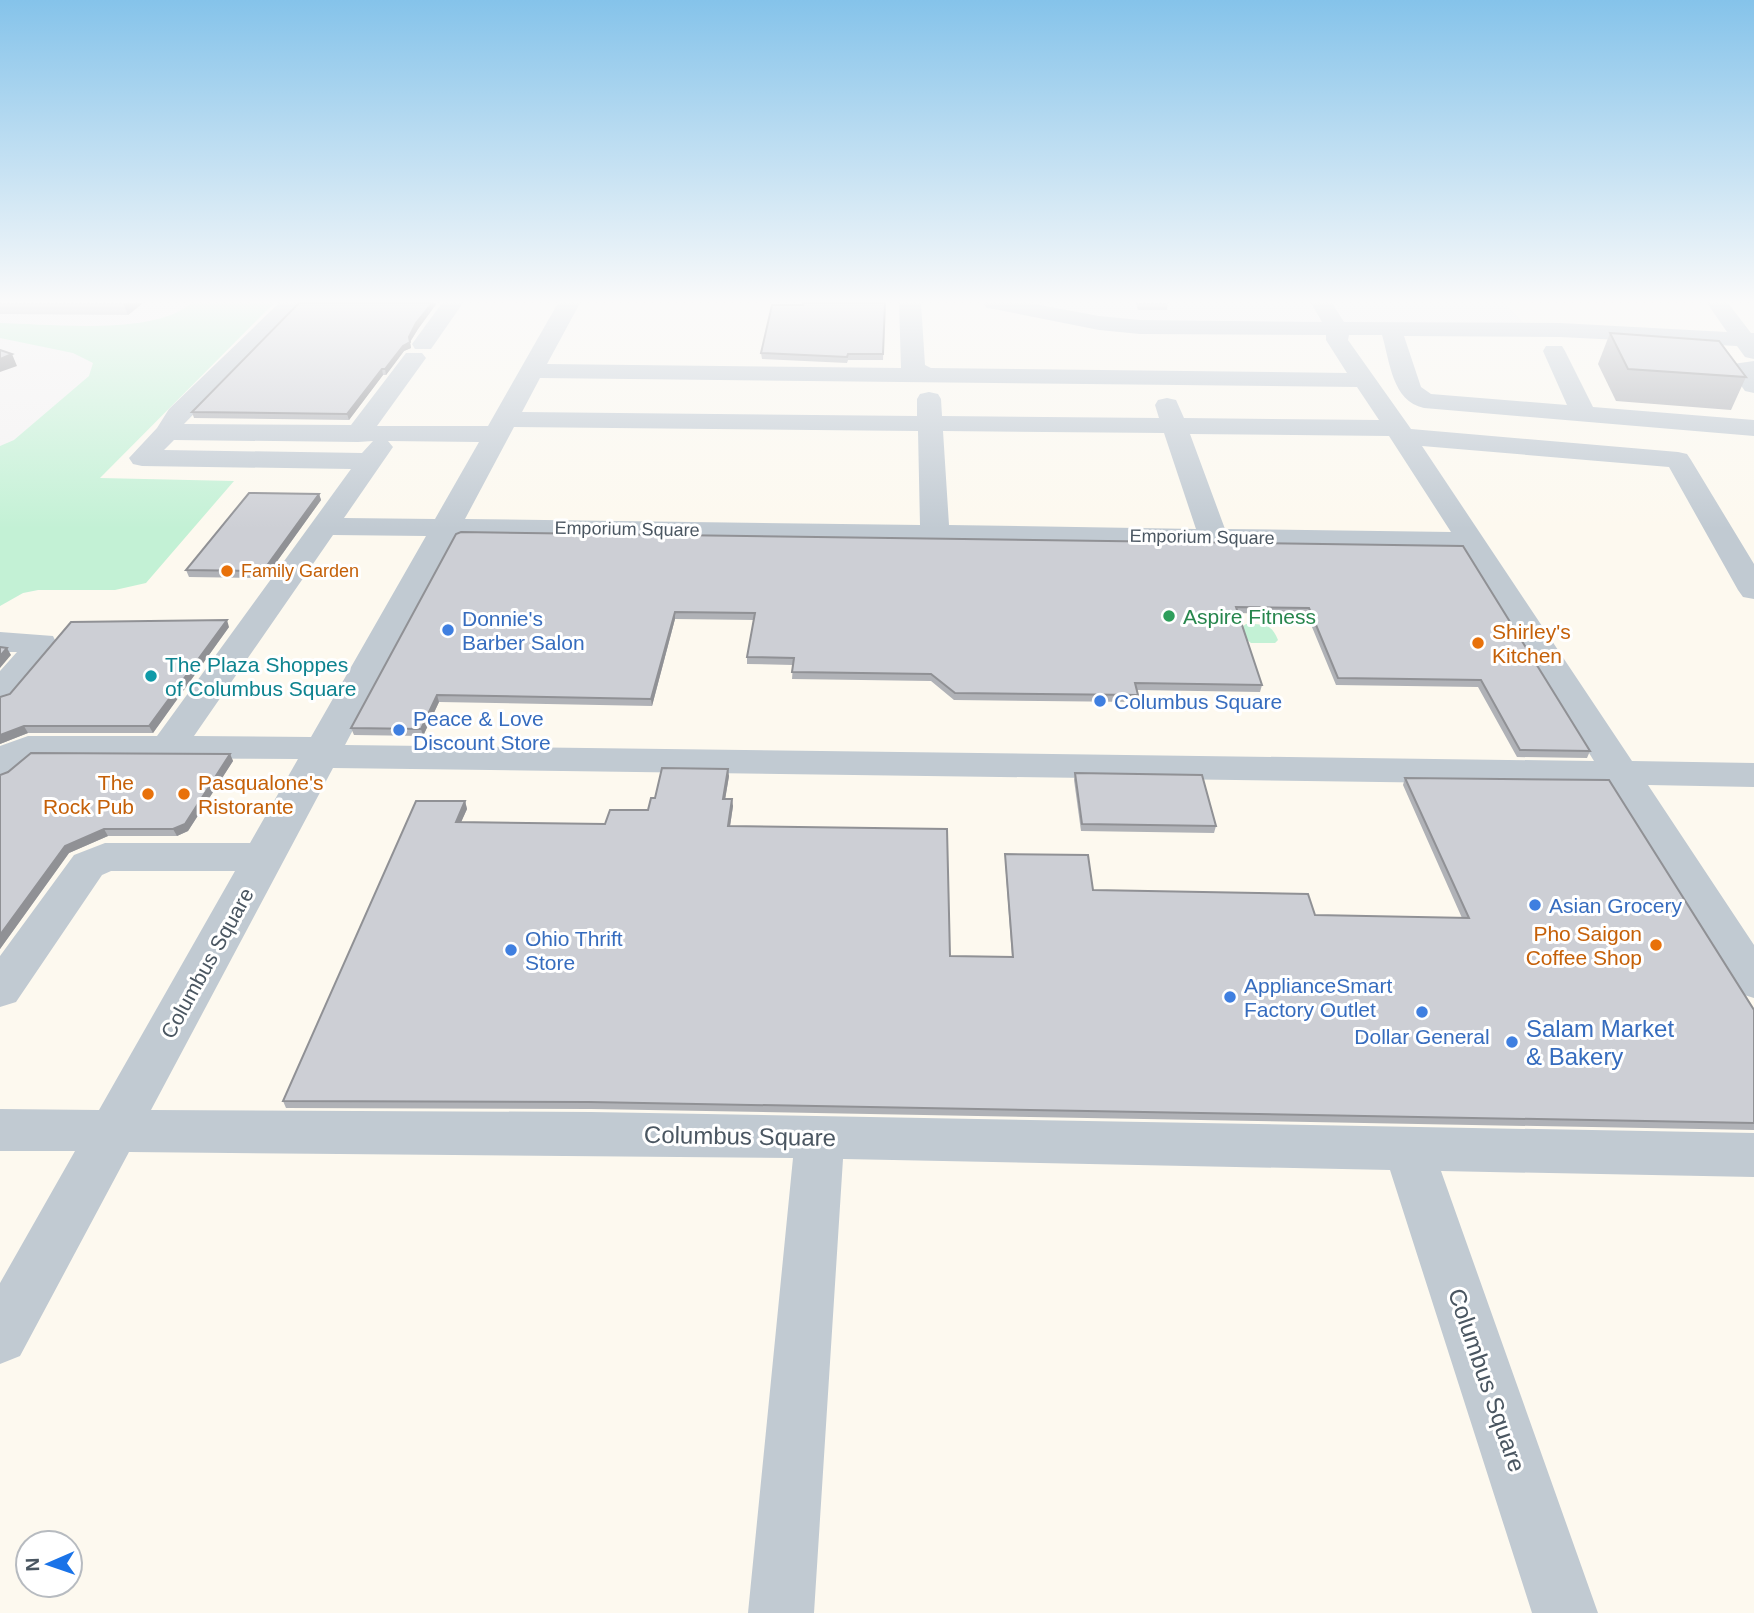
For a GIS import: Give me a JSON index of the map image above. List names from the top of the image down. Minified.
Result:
{"streets":{"street":["Emporium Square","Columbus Square"]},"places":["Family Garden","Aspire Fitness","Donnie's Barber Salon","Shirley's Kitchen","The Plaza Shoppes of Columbus Square","Columbus Square","Peace & Love Discount Store","The Rock Pub","Pasqualone's Ristorante","Asian Grocery","Pho Saigon Coffee Shop","Ohio Thrift Store","ApplianceSmart Factory Outlet","Dollar General","Salam Market & Bakery"],"north":"left"}
